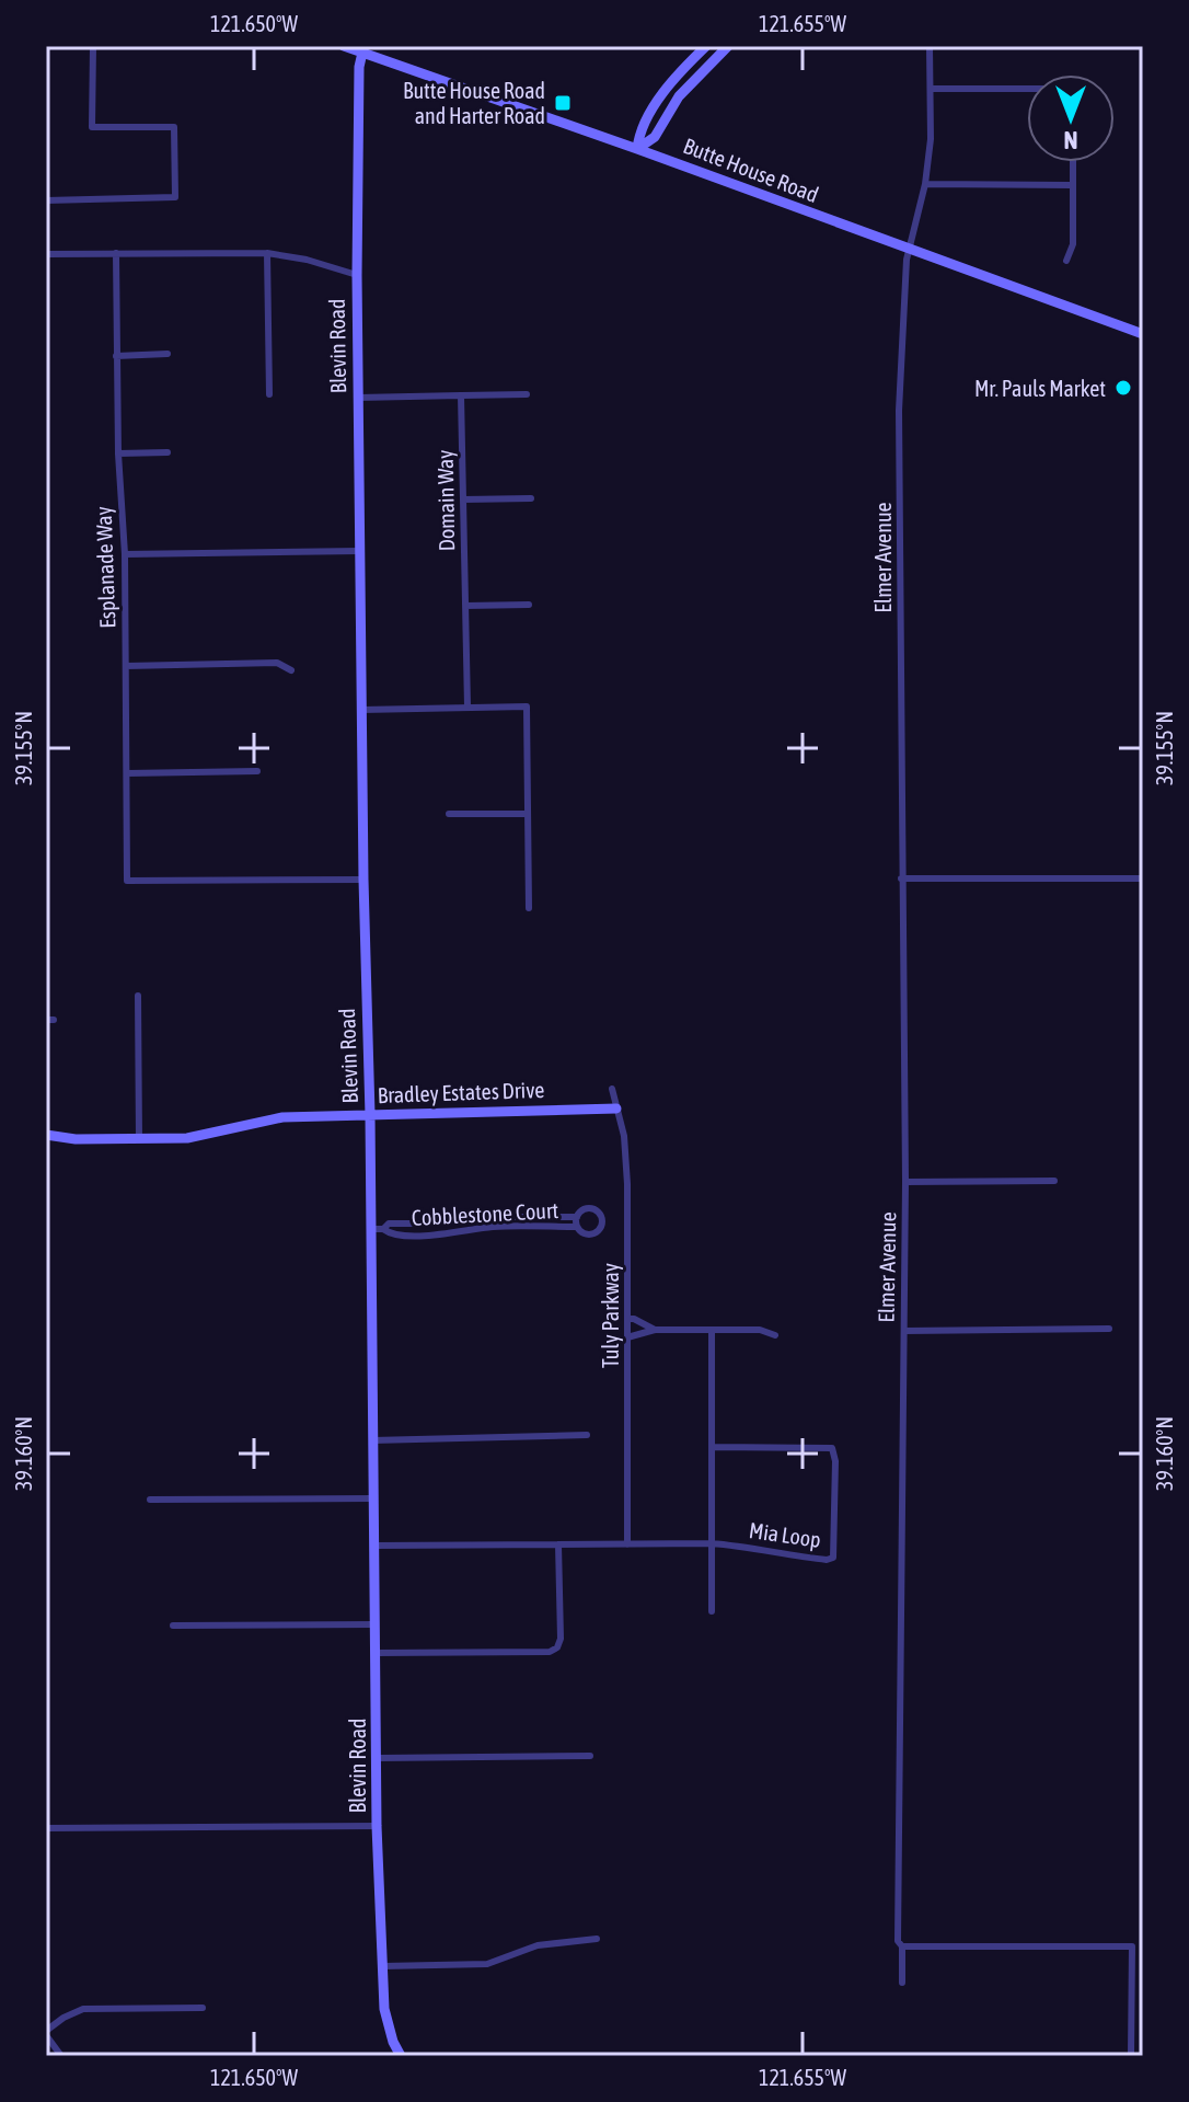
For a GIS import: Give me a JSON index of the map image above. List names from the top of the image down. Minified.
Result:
{"streets":{"street":["Butte House Road","Blevin Road","Domain Way","Elmer Avenue","Esplanade Way","Bradley Estates Drive","Cobblestone Court","Tuly Parkway","Mia Loop"]},"crossings":[["Butte House Road","Blevin Road"],["Butte House Road","Elmer Avenue"],["Blevin Road","Esplanade Way"],["Blevin Road","Bradley Estates Drive"],["Bradley Estates Drive","Tuly Parkway"]],"places":{"transit":["Butte House Road and Harter Road"],"other":["Mr. Pauls Market"]},"north":"bottom","coordinates":["121.650°W","121.655°W","39.155°N","39.160°N"]}
